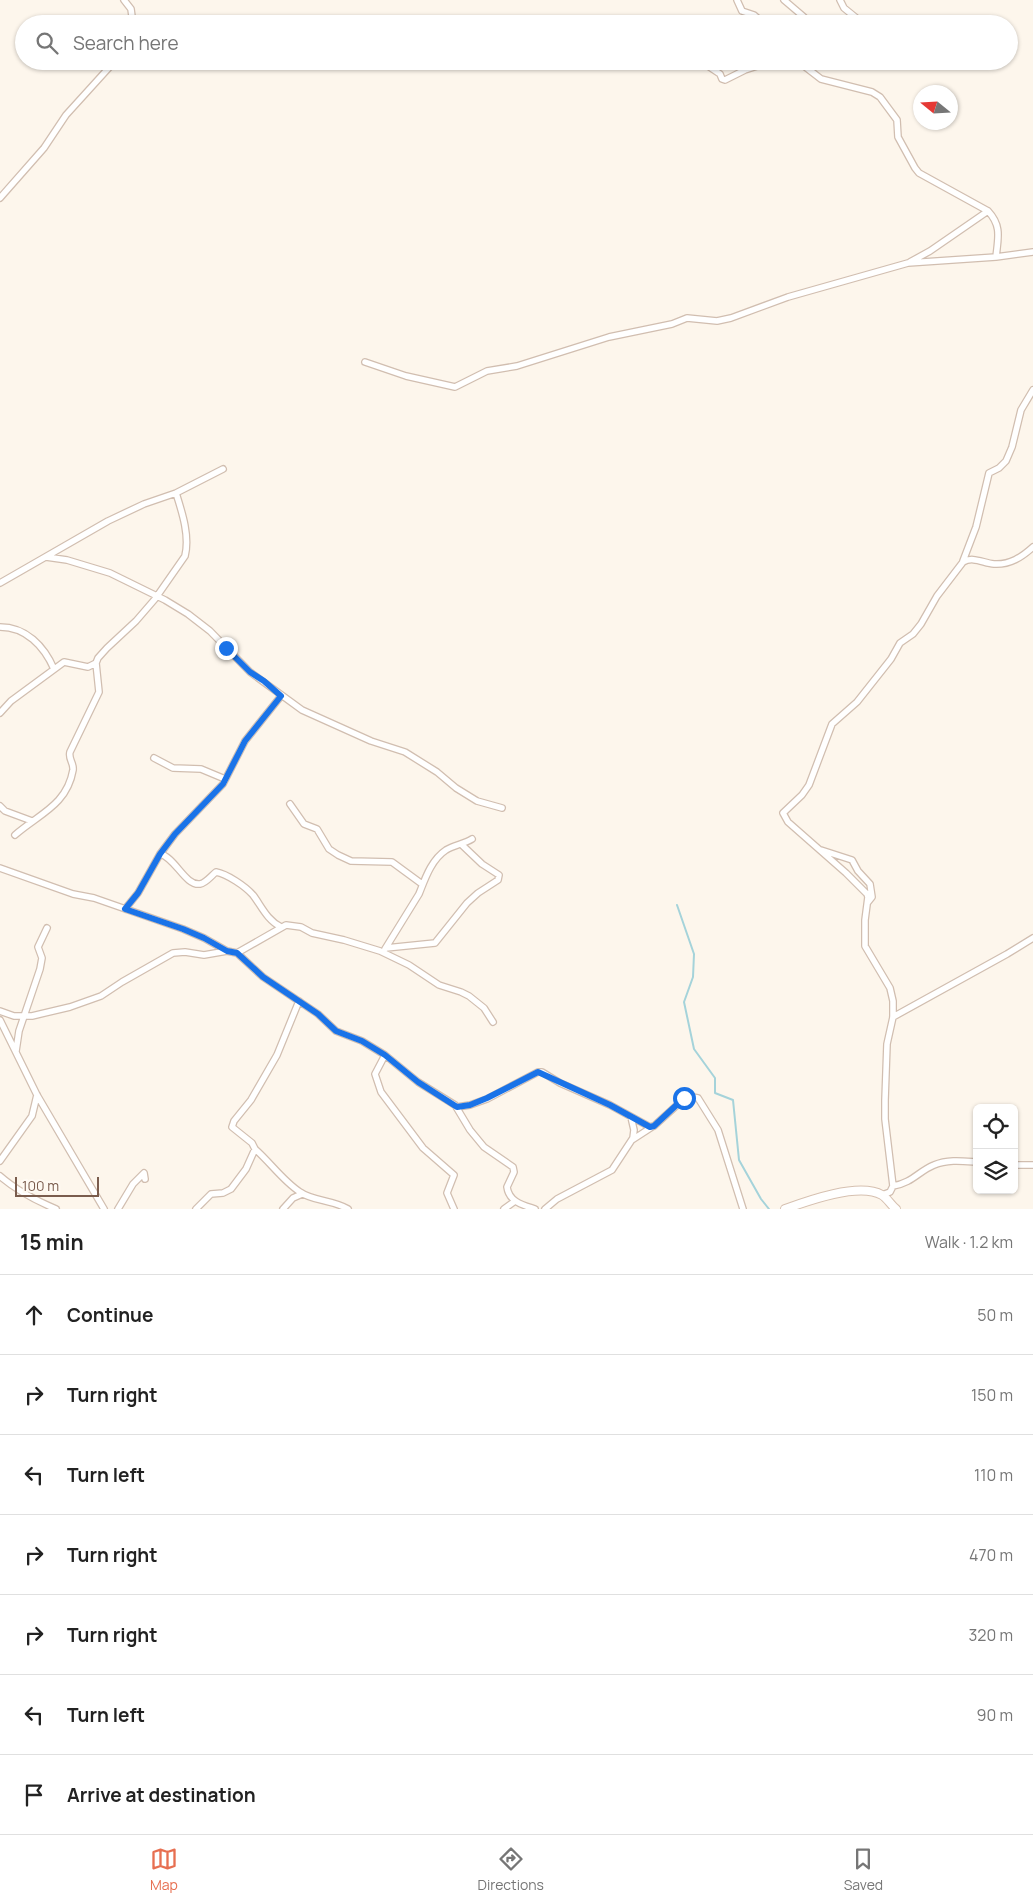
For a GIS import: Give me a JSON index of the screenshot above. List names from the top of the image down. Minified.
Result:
{"scale_bar":"100 m","north":"left","page":{"search":"Search here","scale":"100 m","heading":["15 min","Walk · 1.2 km"],"list":[["Continue","50 m"],["Turn right","150 m"],["Turn left","110 m"],["Turn right","470 m"],["Turn right","320 m"],["Turn left","90 m"],"Arrive at destination"],"nav":["Map","Directions","Saved"]}}
